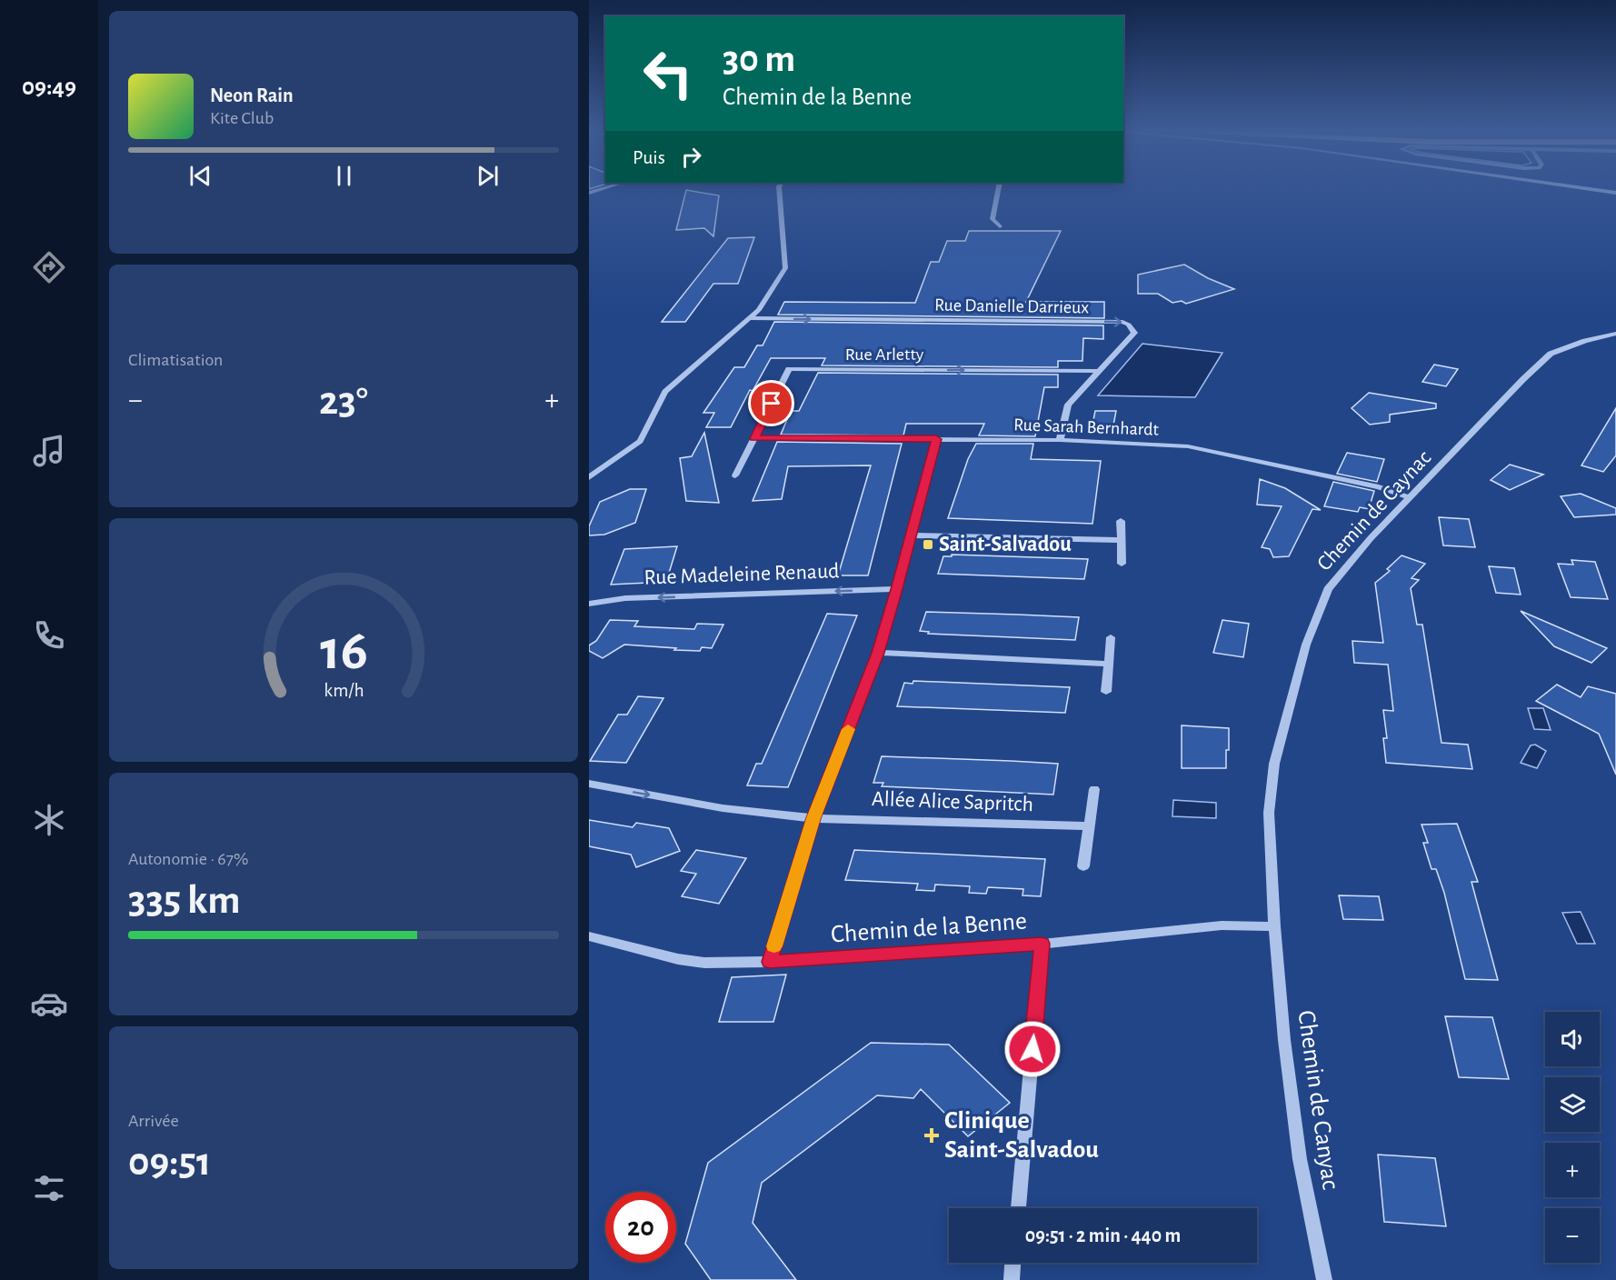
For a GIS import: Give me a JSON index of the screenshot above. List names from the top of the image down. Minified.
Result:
{"streets":{"street":["Rue Danielle Darrieux","Rue Arletty","Rue Sarah Bernhardt","Chemin de Caynac","Rue Madeleine Renaud","Allée Alice Sapritch","Chemin de la Benne","Chemin de Canyac"]},"crossings":[["Rue Danielle Darrieux","Rue Arletty"],["Rue Danielle Darrieux","Rue Sarah Bernhardt"],["Rue Arletty","Rue Sarah Bernhardt"],["Rue Sarah Bernhardt","Chemin de Caynac"],["Chemin de Caynac","Chemin de la Benne"],["Chemin de Caynac","Chemin de Canyac"],["Chemin de la Benne","Chemin de Canyac"]],"one_way":["Rue Danielle Darrieux","Rue Arletty","Rue Madeleine Renaud"],"places":{"transit":["Saint-Salvadou"],"health":["Clinique Saint-Salvadou"]},"page":{"tabs":"09:49","turn":["30 m","Chemin de la Benne"],"song":["Neon Rain","Kite Club"],"then":"Puis","tile":["Climatisation",["Autonomie · 67%","335 km"],["Arrivée","09:51"]],"heat":["−","23°","+"],"map_buttons":["+","−"],"limit":"20","trip":"09:51 · 2 min · 440 m","gauge":["16","km/h"]}}
